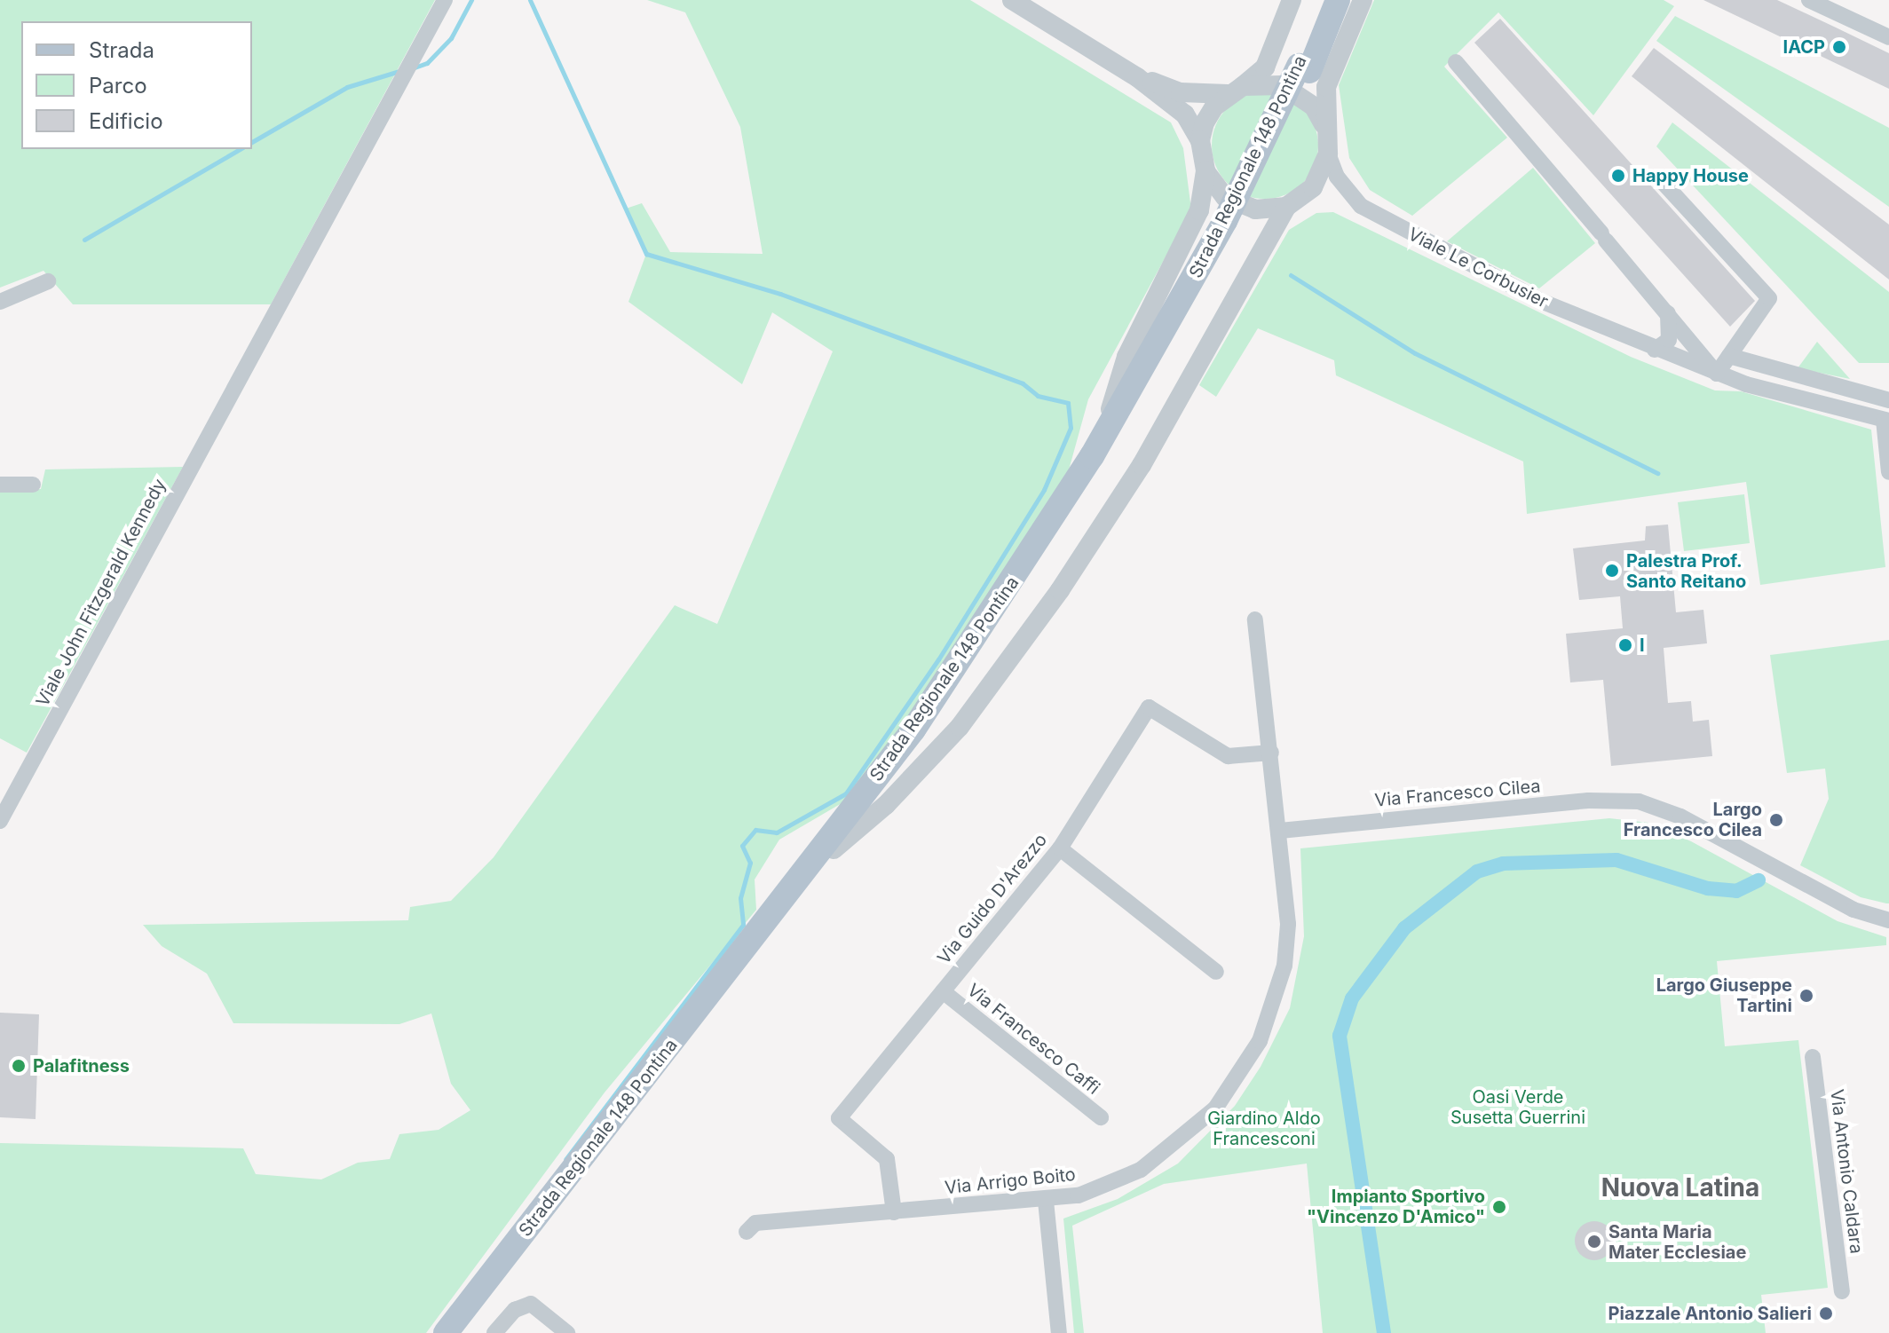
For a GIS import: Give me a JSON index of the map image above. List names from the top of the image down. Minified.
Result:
{"streets":{"main road":["Strada Regionale 148 Pontina"],"street":["Viale Le Corbusier","Viale John Fitzgerald Kennedy","Via Francesco Cilea","Via Guido D'Arezzo","Via Francesco Caffi","Via Antonio Caldara","Via Arrigo Boito"]},"crossings":[["Via Francesco Cilea","Via Arrigo Boito"],["Via Guido D'Arezzo","Via Francesco Caffi"],["Via Guido D'Arezzo","Via Arrigo Boito"]],"districts":["Nuova Latina"],"parks":["Oasi Verde Susetta Guerrini","Giardino Aldo Francesconi"],"places":["IACP","Happy House","Palestra Prof. Santo Reitano","I","Largo Francesco Cilea","Largo Giuseppe Tartini","Palafitness","Impianto Sportivo \"Vincenzo D'Amico\"","Santa Maria Mater Ecclesiae","Piazzale Antonio Salieri"],"legend":["Strada","Parco","Edificio"]}
